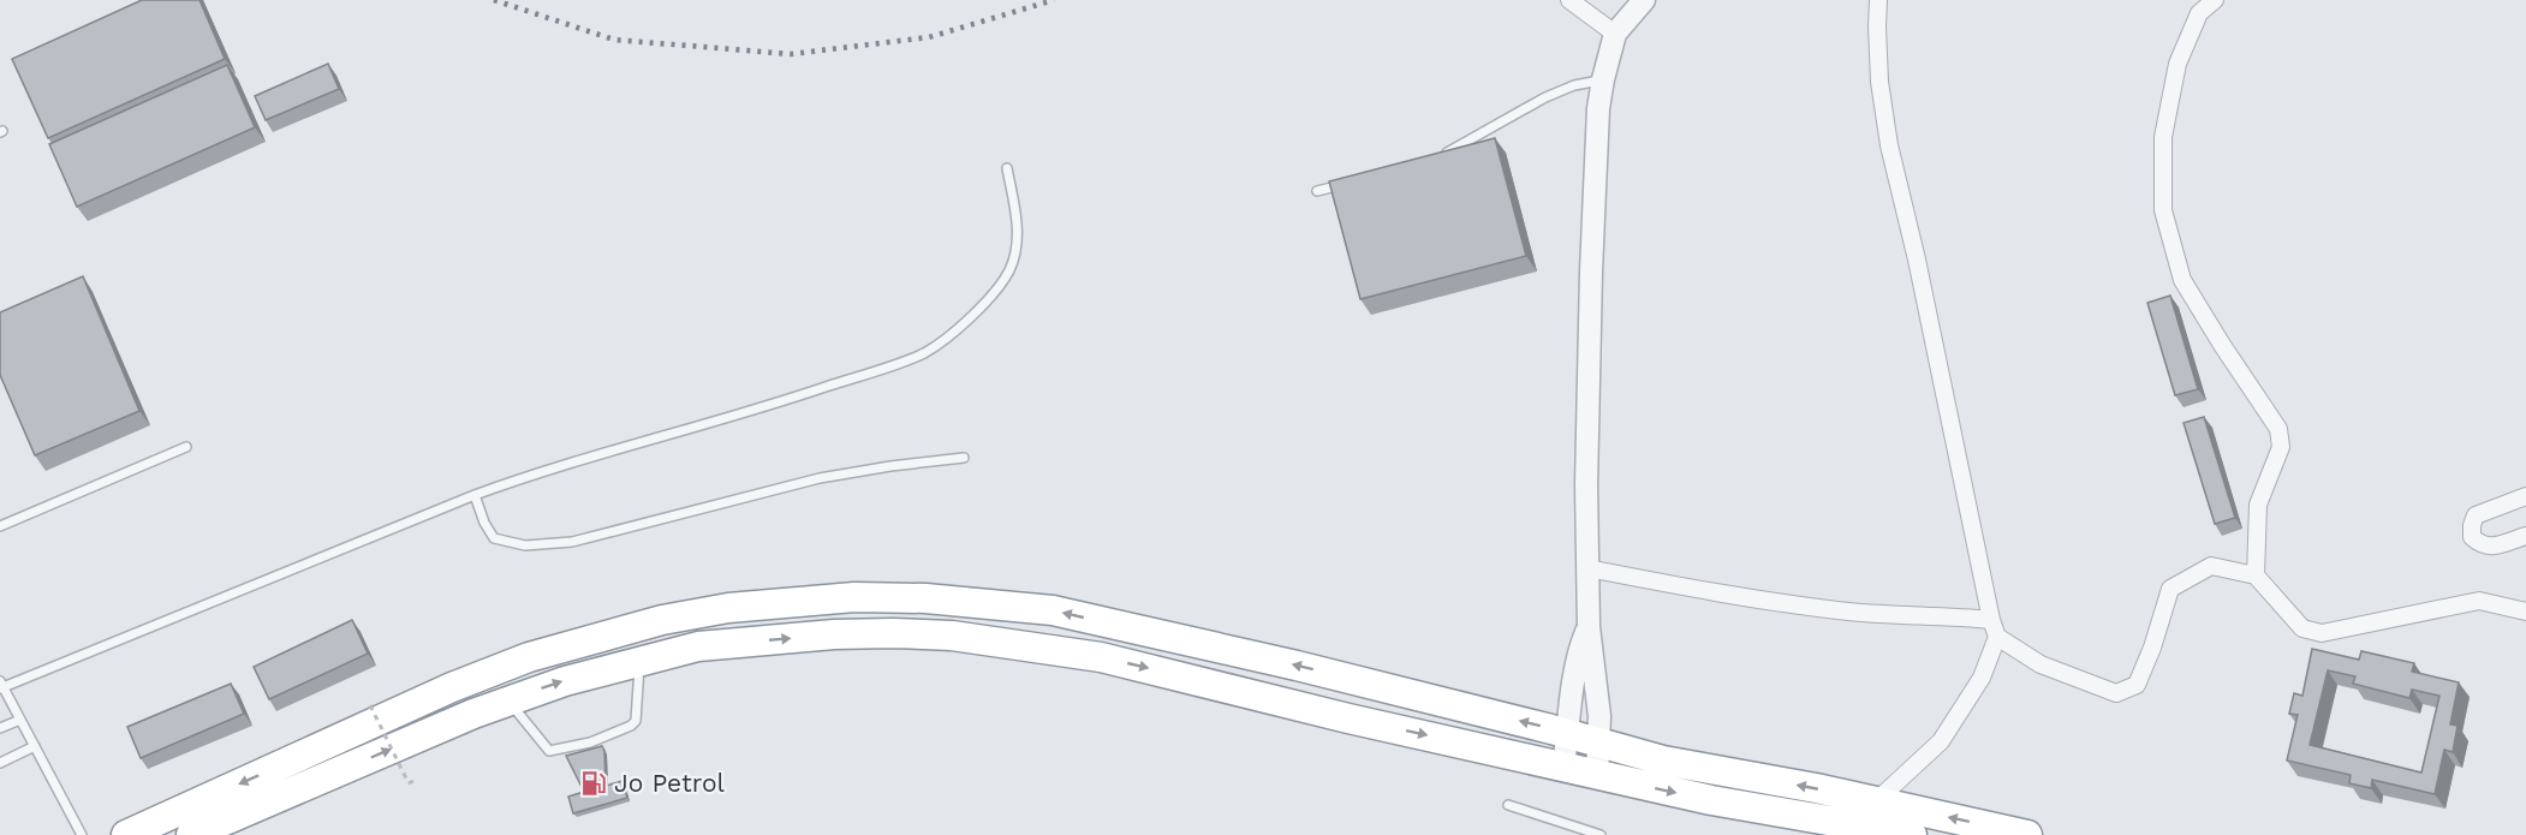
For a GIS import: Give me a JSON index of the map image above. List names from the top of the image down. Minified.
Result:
{"places":{"fuel station":["Jo Petrol"]}}
